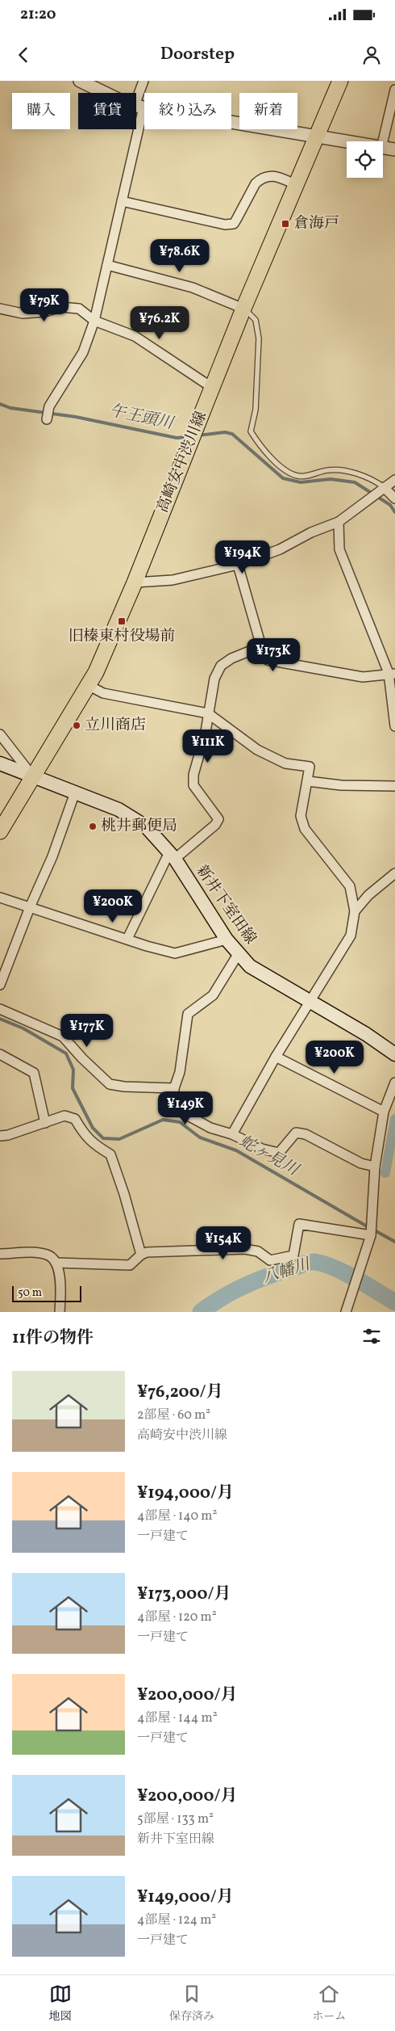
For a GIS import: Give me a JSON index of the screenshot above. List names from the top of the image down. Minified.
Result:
{"streets":{"main road":["高崎安中渋川線","新井下室田線"]},"crossings":[["高崎安中渋川線","新井下室田線"]],"water":["午王頭川","蛇ヶ見川","八幡川"],"places":{"transit":["倉海戸","旧榛東村役場前"],"other":["立川商店","桃井郵便局"]},"scale_bar":"50 m","page":{"status":"21:20","header":"Doorstep","chip":["購入","賃貸","絞り込み","新着"],"price":["¥78.6K","¥79K","¥76.2K","¥194K","¥173K","¥111K","¥200K","¥177K","¥200K","¥149K","¥154K"],"scale":"50 m","heading":"11件の物件","list":[{"name":"¥76,200/月","note":"2部屋 · 60 m² · 高崎安中渋川線"},{"name":"¥194,000/月","note":"4部屋 · 140 m² · 一戸建て"},{"name":"¥173,000/月","note":"4部屋 · 120 m² · 一戸建て"},{"name":"¥200,000/月","note":"4部屋 · 144 m² · 一戸建て"},{"name":"¥200,000/月","note":"5部屋 · 133 m² · 新井下室田線"},{"name":"¥149,000/月","note":"4部屋 · 124 m² · 一戸建て"}],"tabs":["地図","保存済み","ホーム"]}}
